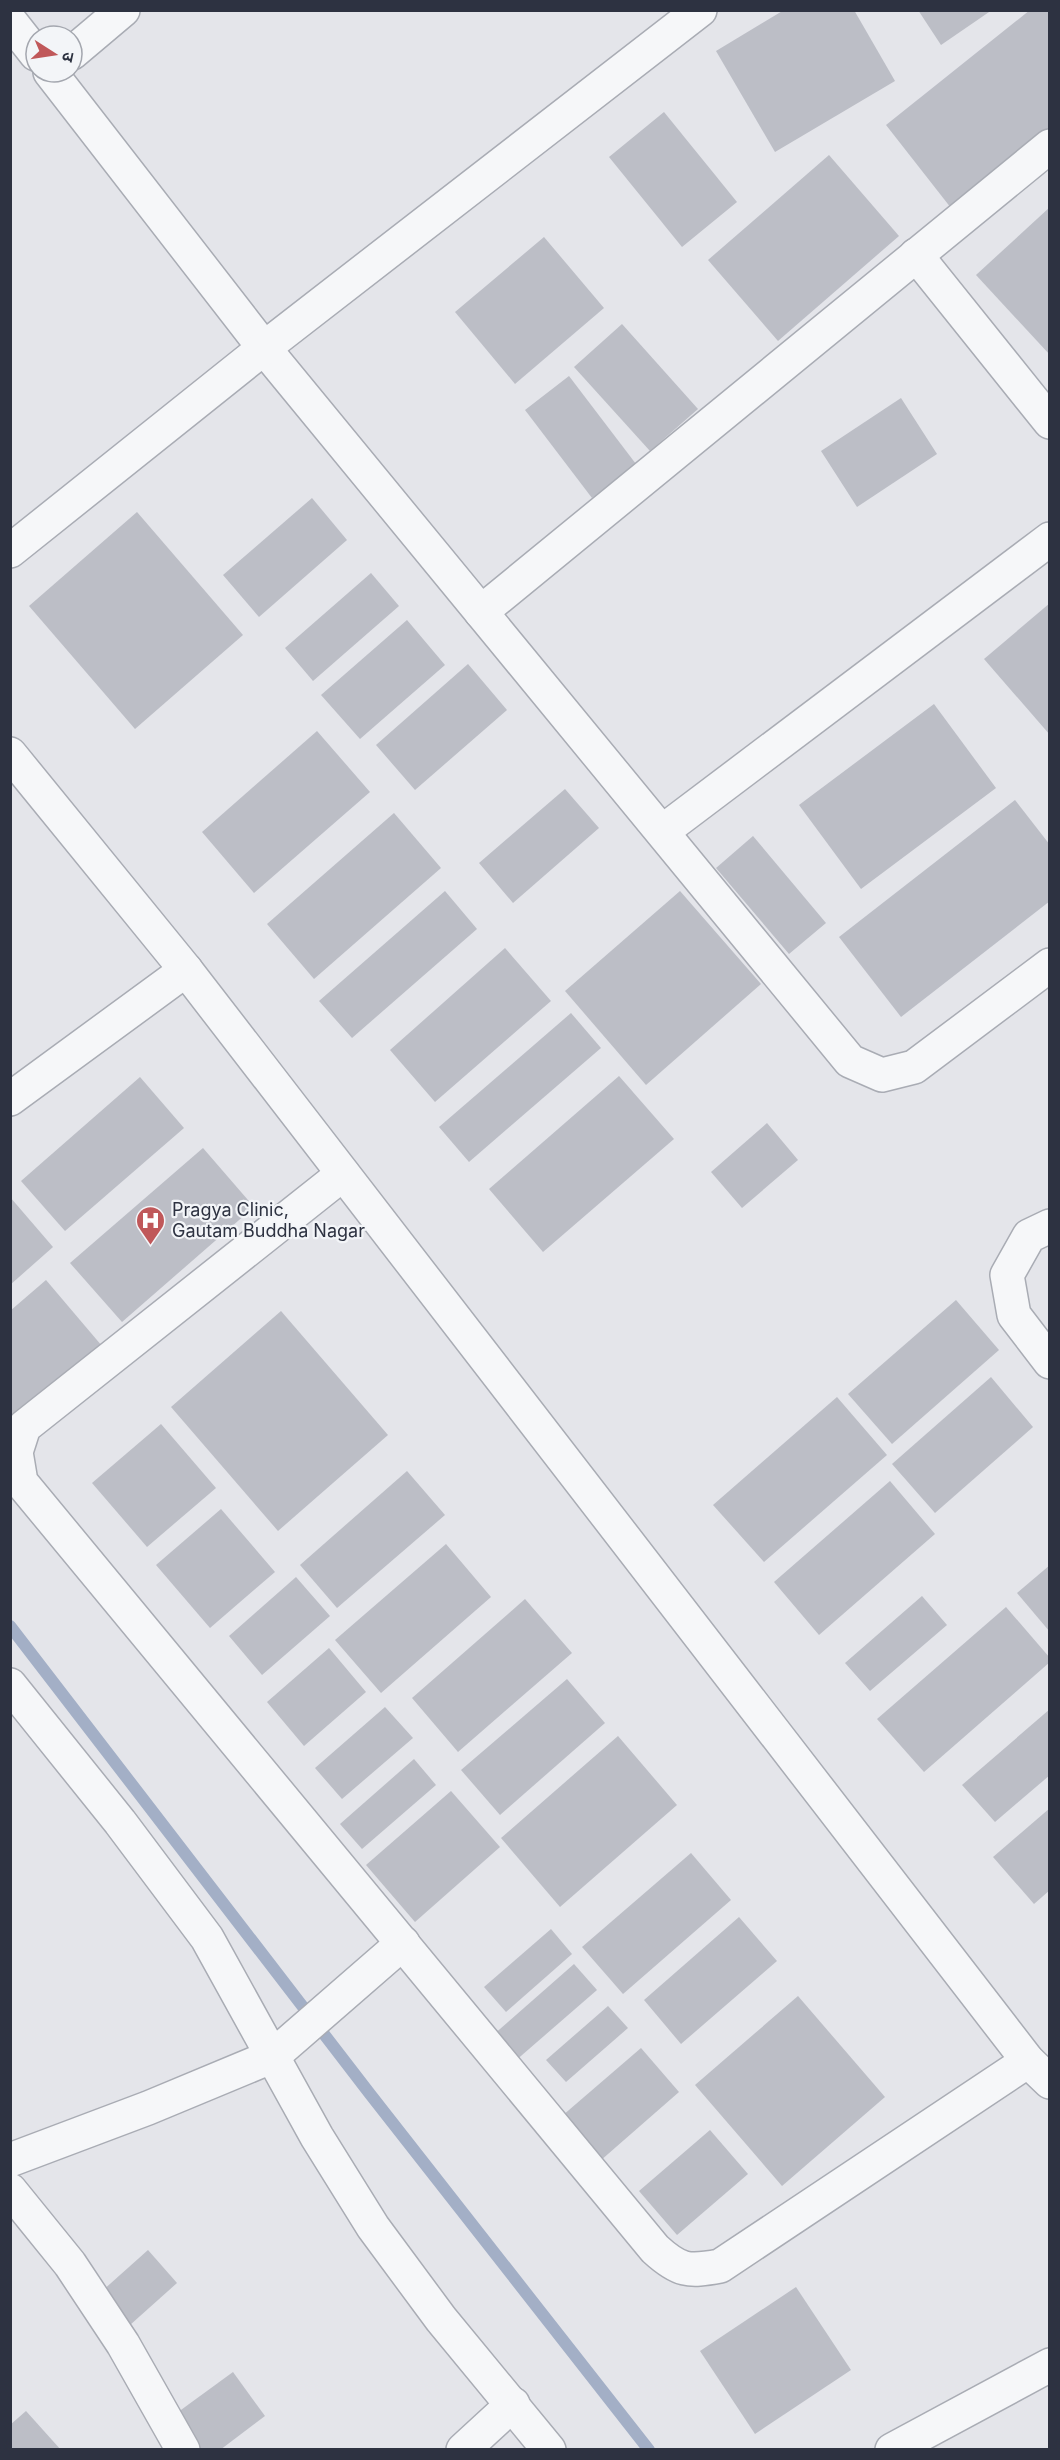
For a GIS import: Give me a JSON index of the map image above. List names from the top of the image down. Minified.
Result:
{"places":{"hospital":["Pragya Clinic, Gautam Buddha Nagar"]},"north":"right"}
